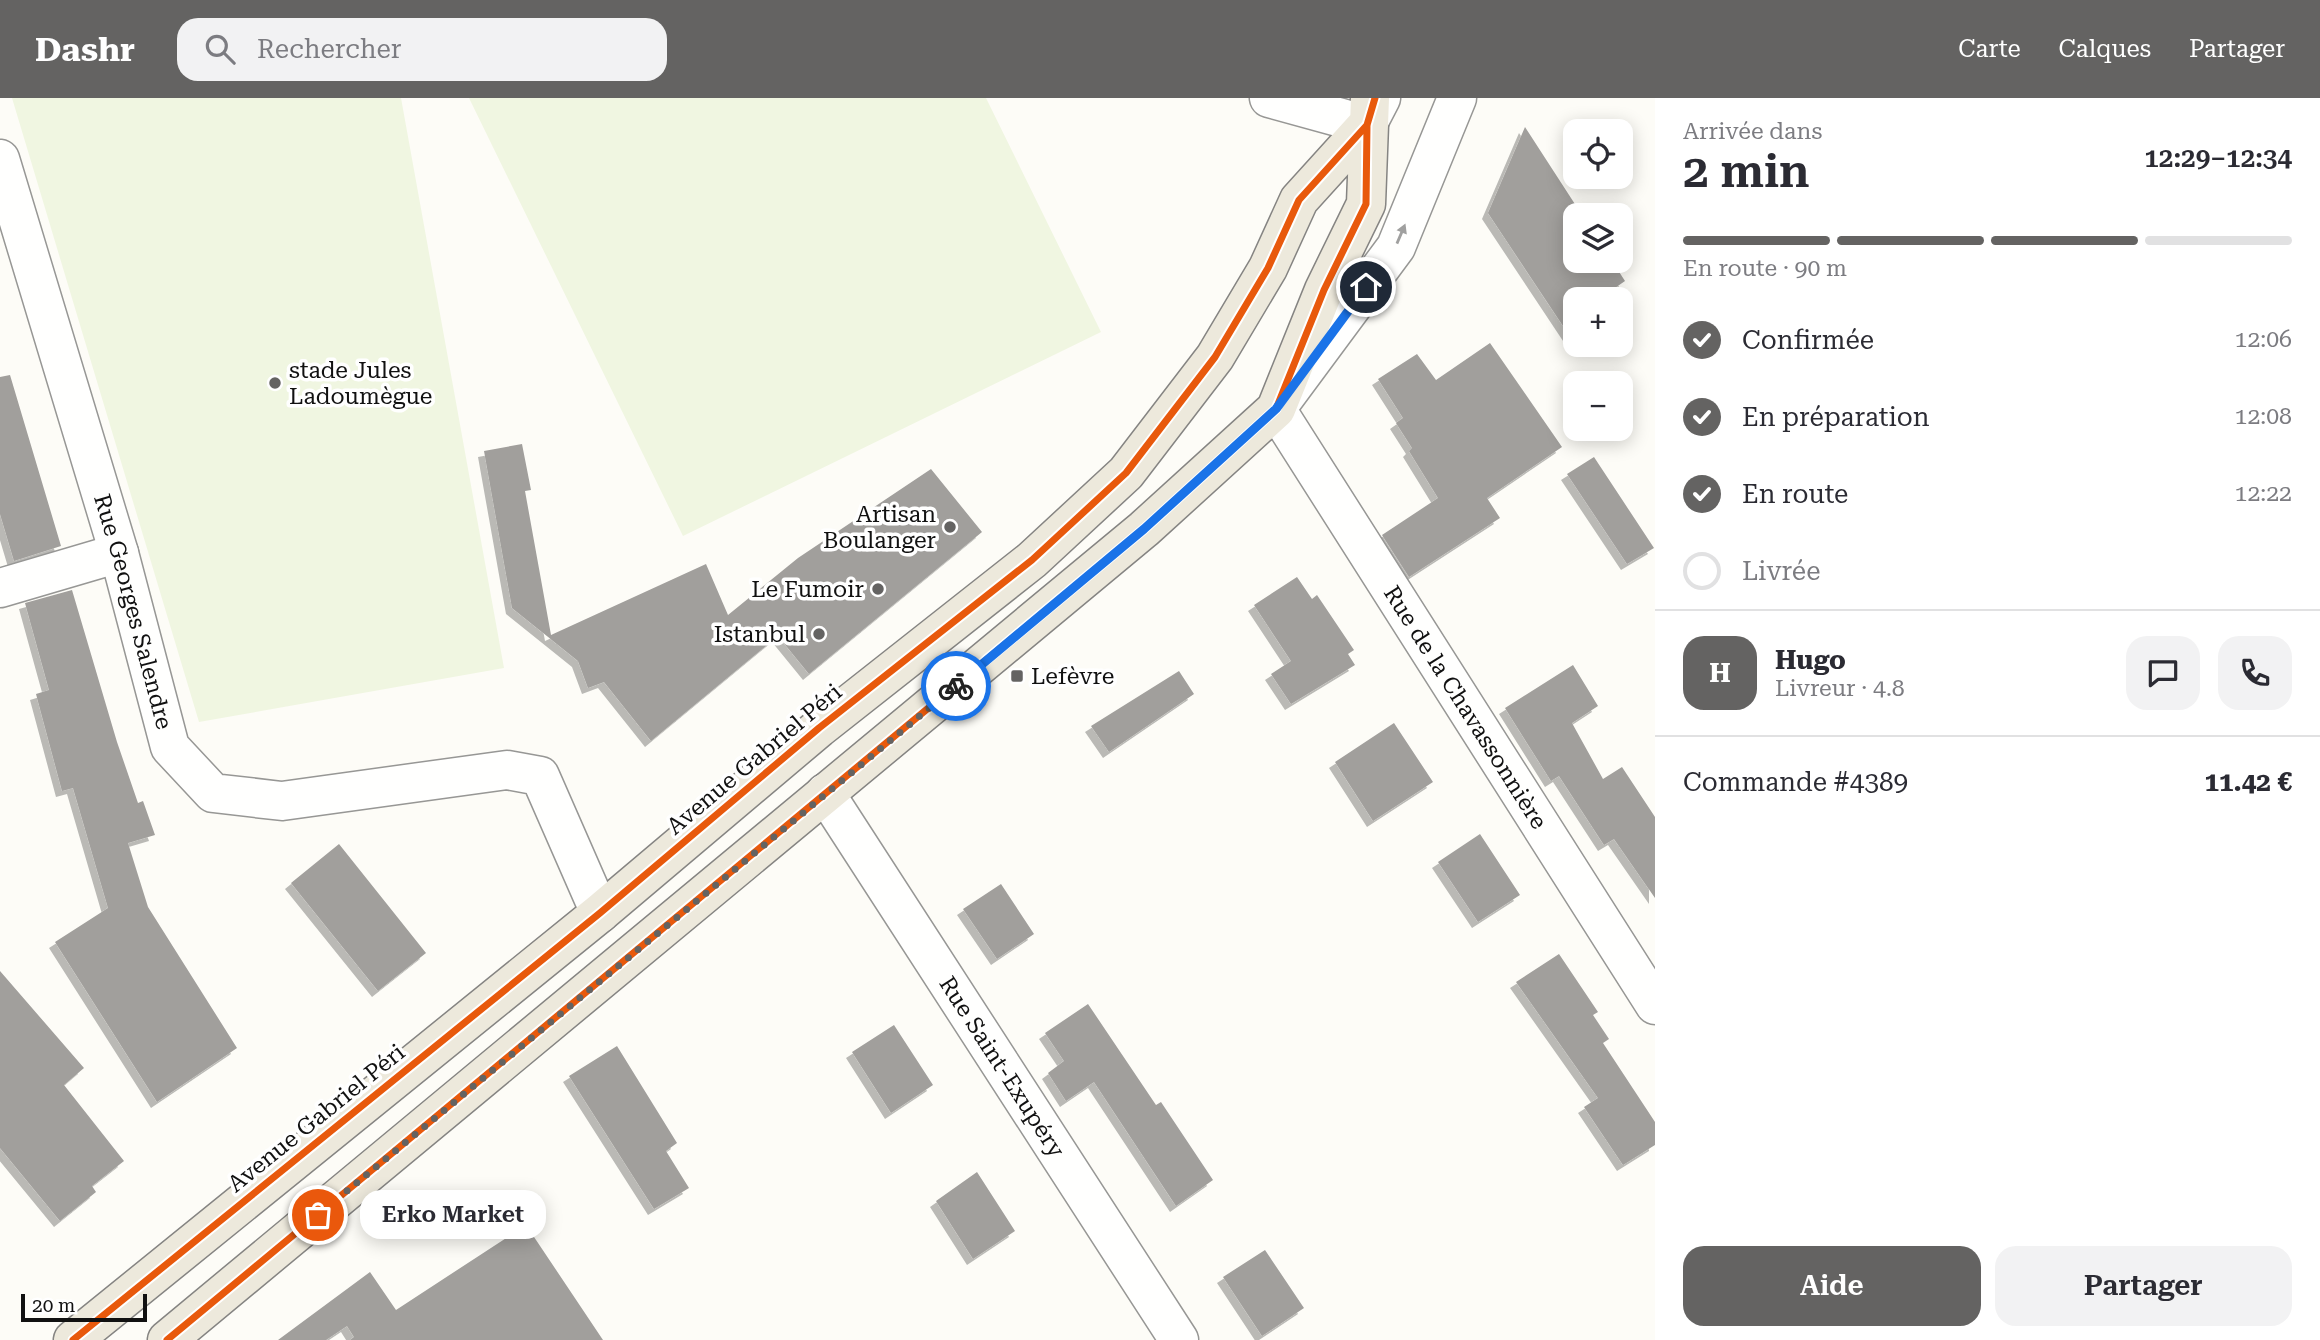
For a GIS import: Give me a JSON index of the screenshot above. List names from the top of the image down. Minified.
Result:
{"streets":{"main road":["Avenue Gabriel Péri"],"street":["Rue Georges Salendre","Rue de la Chavassonnière","Rue Saint-Exupéry"]},"crossings":[["Rue Georges Salendre","Avenue Gabriel Péri"]],"places":{"other":["stade Jules Ladoumègue","Artisan Boulanger","Le Fumoir","Istanbul","Erko Market"],"transit":["Lefèvre"]},"scale_bar":"20 m","page":{"header":"Dashr","search":"Rechercher","nav":["Carte","Calques","Partager"],"heading":["2 min","Arrivée dans","12:29–12:34"],"panel":["Hugo","Livreur · 4.8","Commande #4389","11.42 €"],"map_buttons":["+","−"],"bar":"En route · 90 m","list":[["Confirmée","12:06"],["En préparation","12:08"],["En route","12:22"],"Livrée"],"round":"H","bubble":"Erko Market","buttons":["Aide","Partager"],"scale":"20 m"}}
